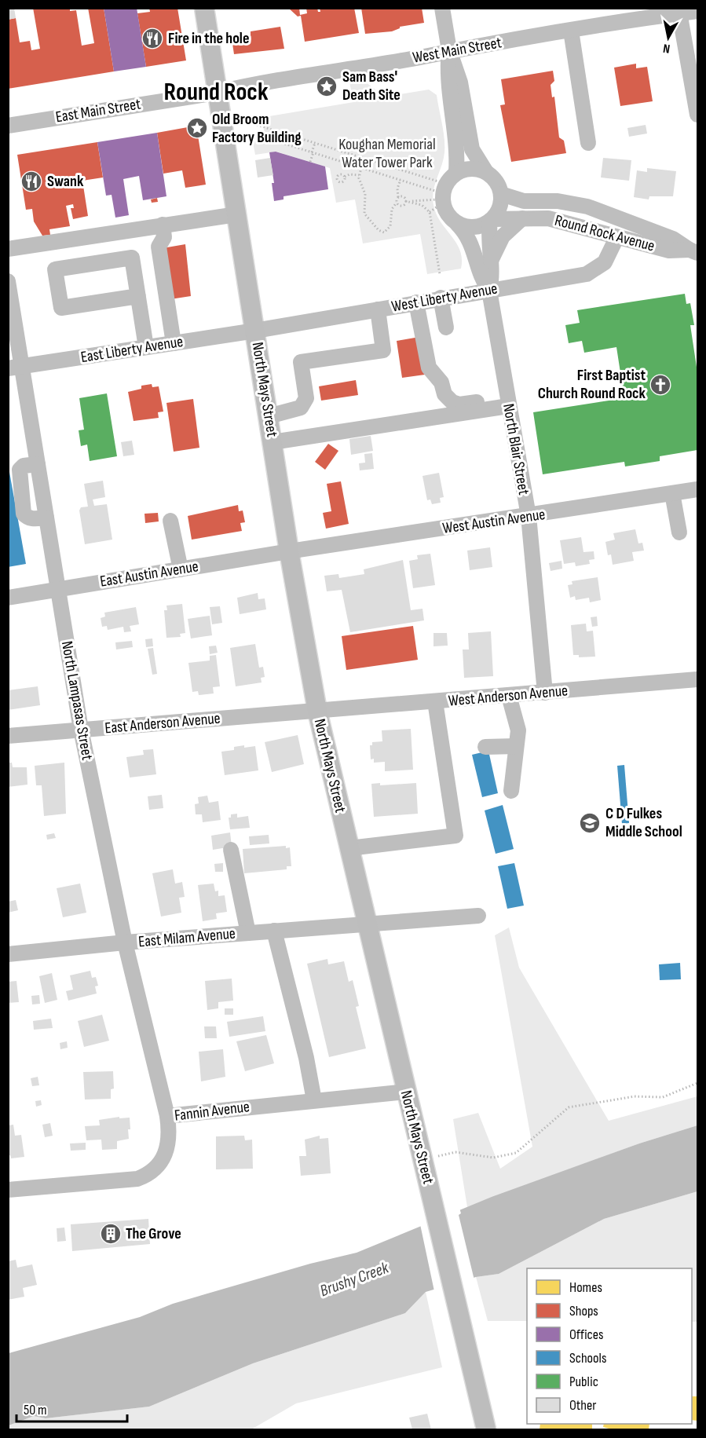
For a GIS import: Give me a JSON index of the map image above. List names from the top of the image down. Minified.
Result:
{"streets":{"main road":["North Mays Street"],"street":["West Main Street","East Main Street","Round Rock Avenue","West Liberty Avenue","East Liberty Avenue","North Blair Street","West Austin Avenue","East Austin Avenue","West Anderson Avenue","North Lampasas Street","East Anderson Avenue","East Milam Avenue","Fannin Avenue"]},"crossings":[["West Main Street","East Main Street"],["West Main Street","North Mays Street"],["East Main Street","North Mays Street"],["Round Rock Avenue","West Liberty Avenue"],["Round Rock Avenue","North Blair Street"],["West Liberty Avenue","East Liberty Avenue"],["West Liberty Avenue","North Mays Street"],["West Liberty Avenue","North Blair Street"],["East Liberty Avenue","North Mays Street"],["East Liberty Avenue","North Lampasas Street"],["North Mays Street","West Austin Avenue"],["North Mays Street","East Austin Avenue"],["North Mays Street","West Anderson Avenue"],["North Mays Street","East Anderson Avenue"],["North Mays Street","East Milam Avenue"],["North Mays Street","Fannin Avenue"],["North Blair Street","West Austin Avenue"],["North Blair Street","West Anderson Avenue"],["West Austin Avenue","East Austin Avenue"],["East Austin Avenue","North Lampasas Street"],["West Anderson Avenue","East Anderson Avenue"],["North Lampasas Street","East Anderson Avenue"],["North Lampasas Street","East Milam Avenue"],["North Lampasas Street","Fannin Avenue"]],"districts":["Round Rock"],"water":["Brushy Creek"],"parks":["Koughan Memorial Water Tower Park"],"places":{"restaurant":["Fire in the hole","Swank"],"place":["Sam Bass' Death Site","Old Broom Factory Building"],"church":["First Baptist Church Round Rock"],"school or university":["C D Fulkes Middle School"],"building":["The Grove"]},"legend":["Homes","Shops","Offices","Schools","Public","Other"],"scale_bar":"50 m","north":"bottom"}
